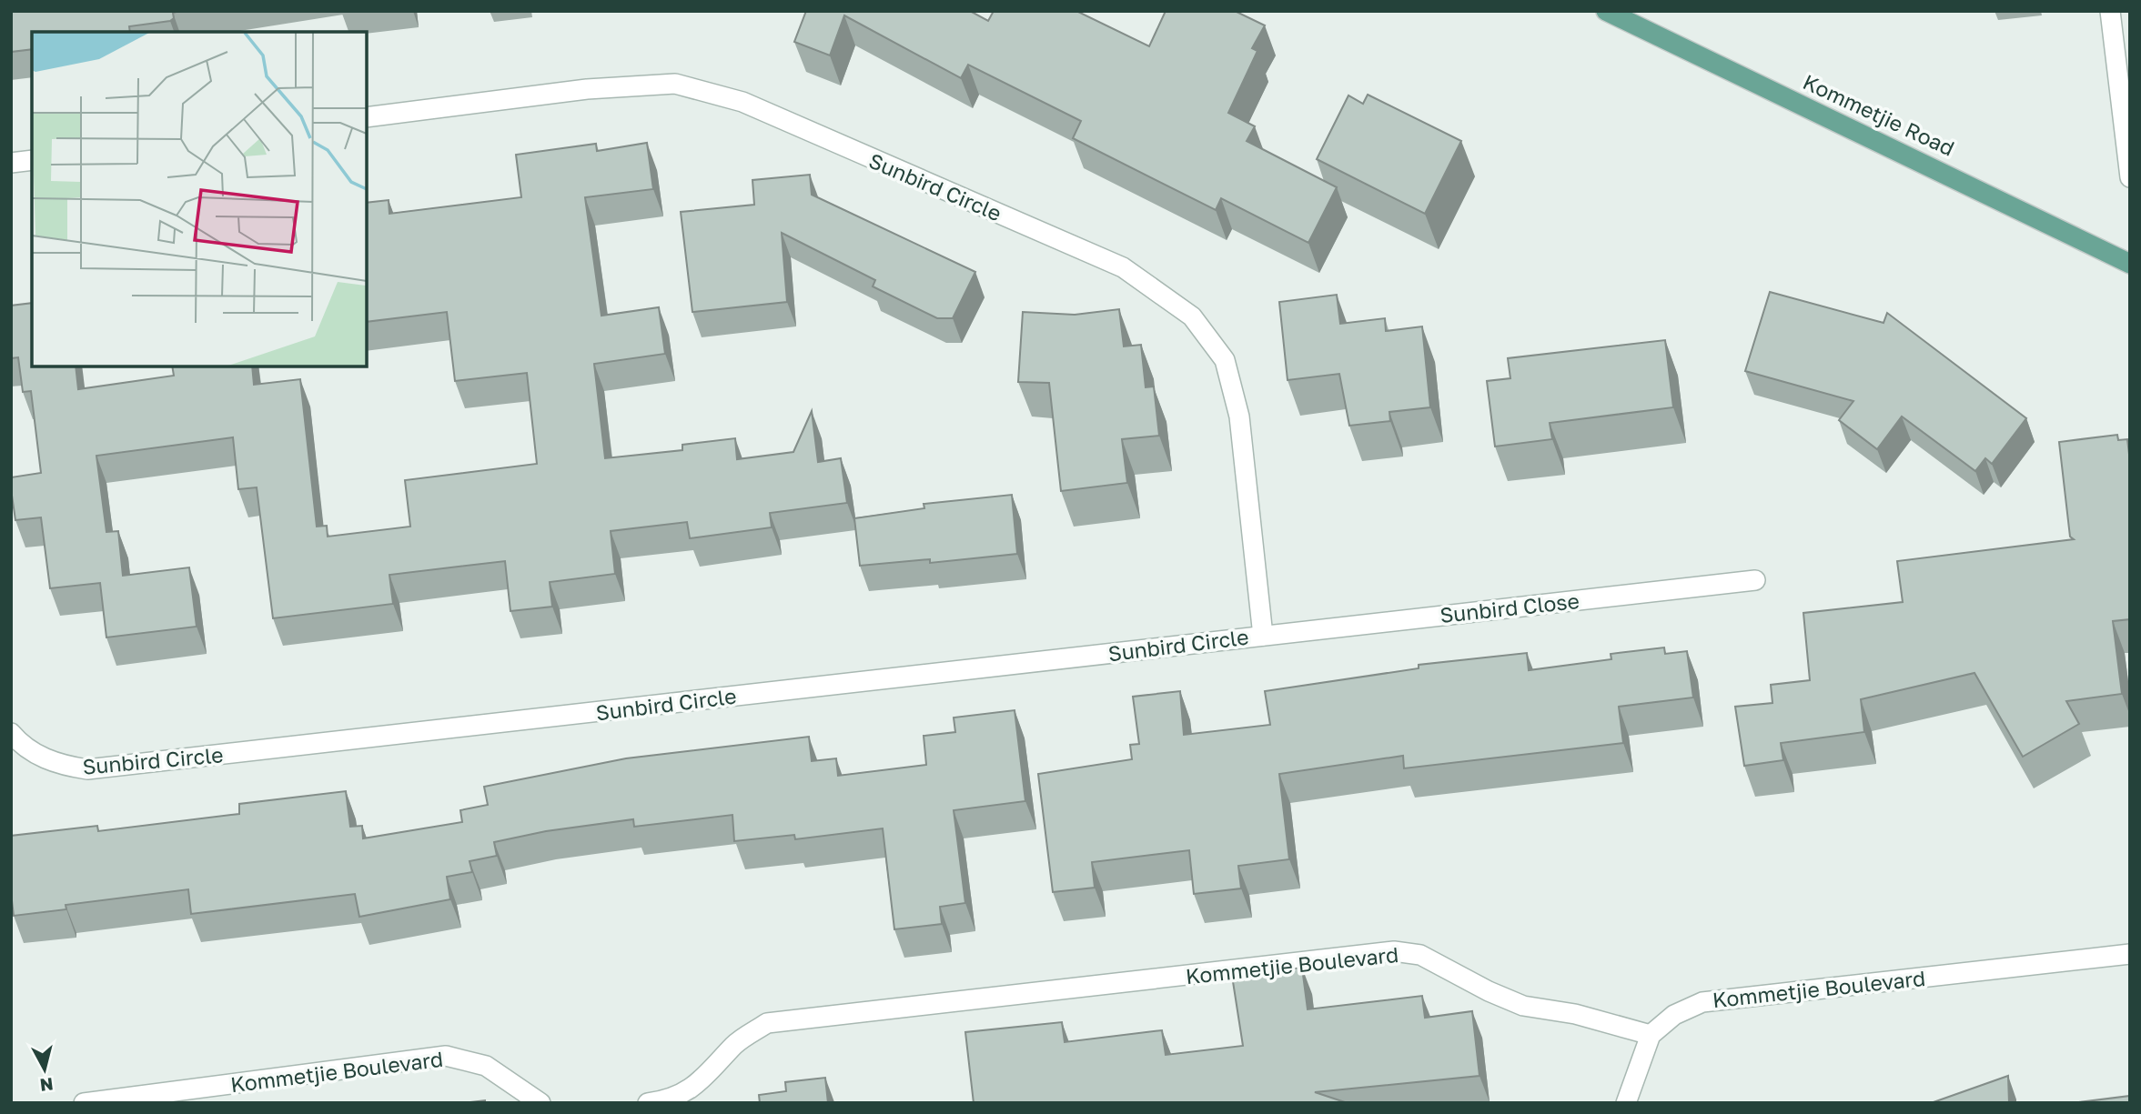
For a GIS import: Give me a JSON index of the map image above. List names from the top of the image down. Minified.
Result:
{"streets":{"main road":["Kommetjie Road"],"street":["Sunbird Circle","Sunbird Close","Kommetjie Boulevard"]},"crossings":[["Sunbird Circle","Sunbird Close"]],"north":"bottom"}
